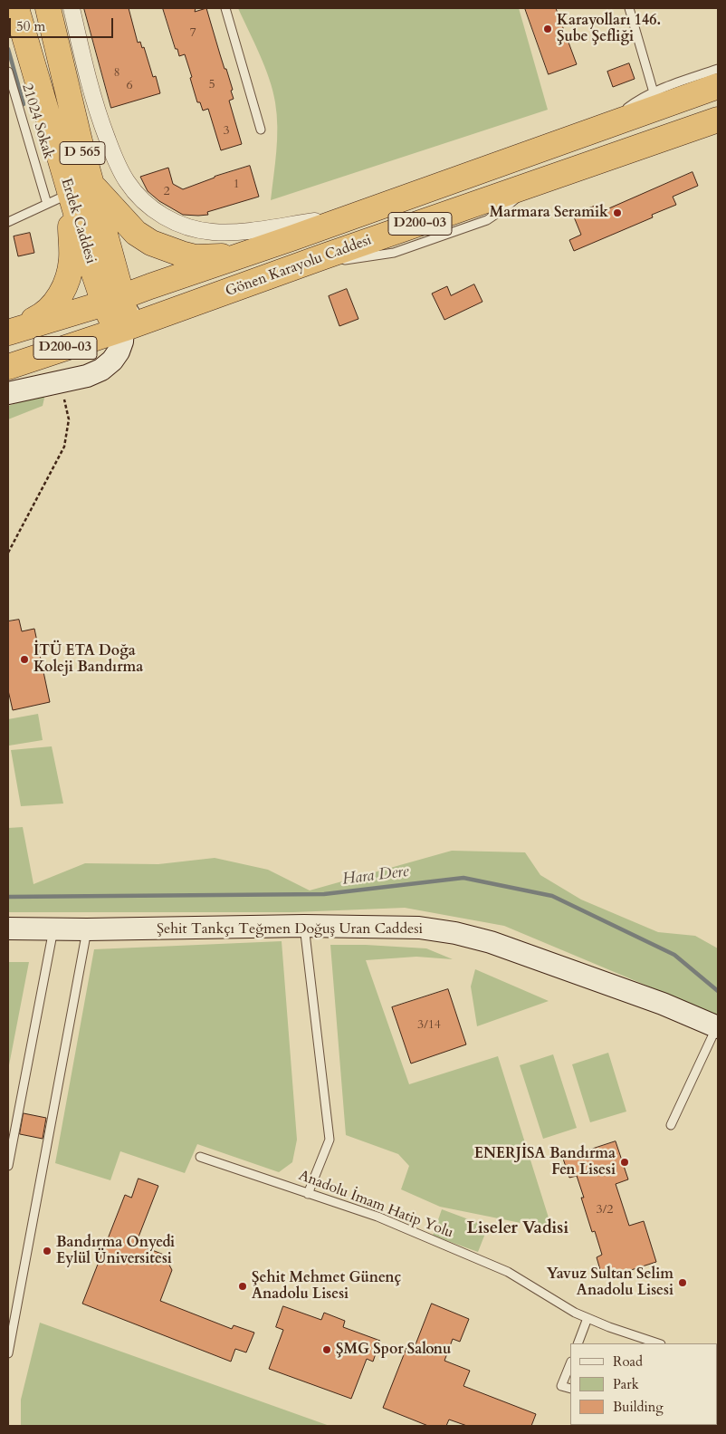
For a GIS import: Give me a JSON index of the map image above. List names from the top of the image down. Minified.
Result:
{"streets":{"highway":["D 565","Erdek Caddesi","D200-03","Gönen Karayolu Caddesi"],"street":["Şehit Tankçı Teğmen Doğuş Uran Caddesi"],"lane":["21024 Sokak","Anadolu İmam Hatip Yolu"]},"crossings":[["D 565","Erdek Caddesi"],["D 565","Gönen Karayolu Caddesi"],["Erdek Caddesi","Gönen Karayolu Caddesi"]],"districts":["Liseler Vadisi"],"water":["Hara Dere"],"places":["Karayolları 146. Şube Şefliği","Marmara Seramik","İTÜ ETA Doğa Koleji Bandırma","ENERJİSA Bandırma Fen Lisesi","Bandırma Onyedi Eylül Üniversitesi","Yavuz Sultan Selim Anadolu Lisesi","Şehit Mehmet Günenç Anadolu Lisesi","ŞMG Spor Salonu"],"house_numbers":["7","8","5","6","3","1","2","3/14","3/2"],"legend":["Road","Park","Building"],"scale_bar":"50 m"}
